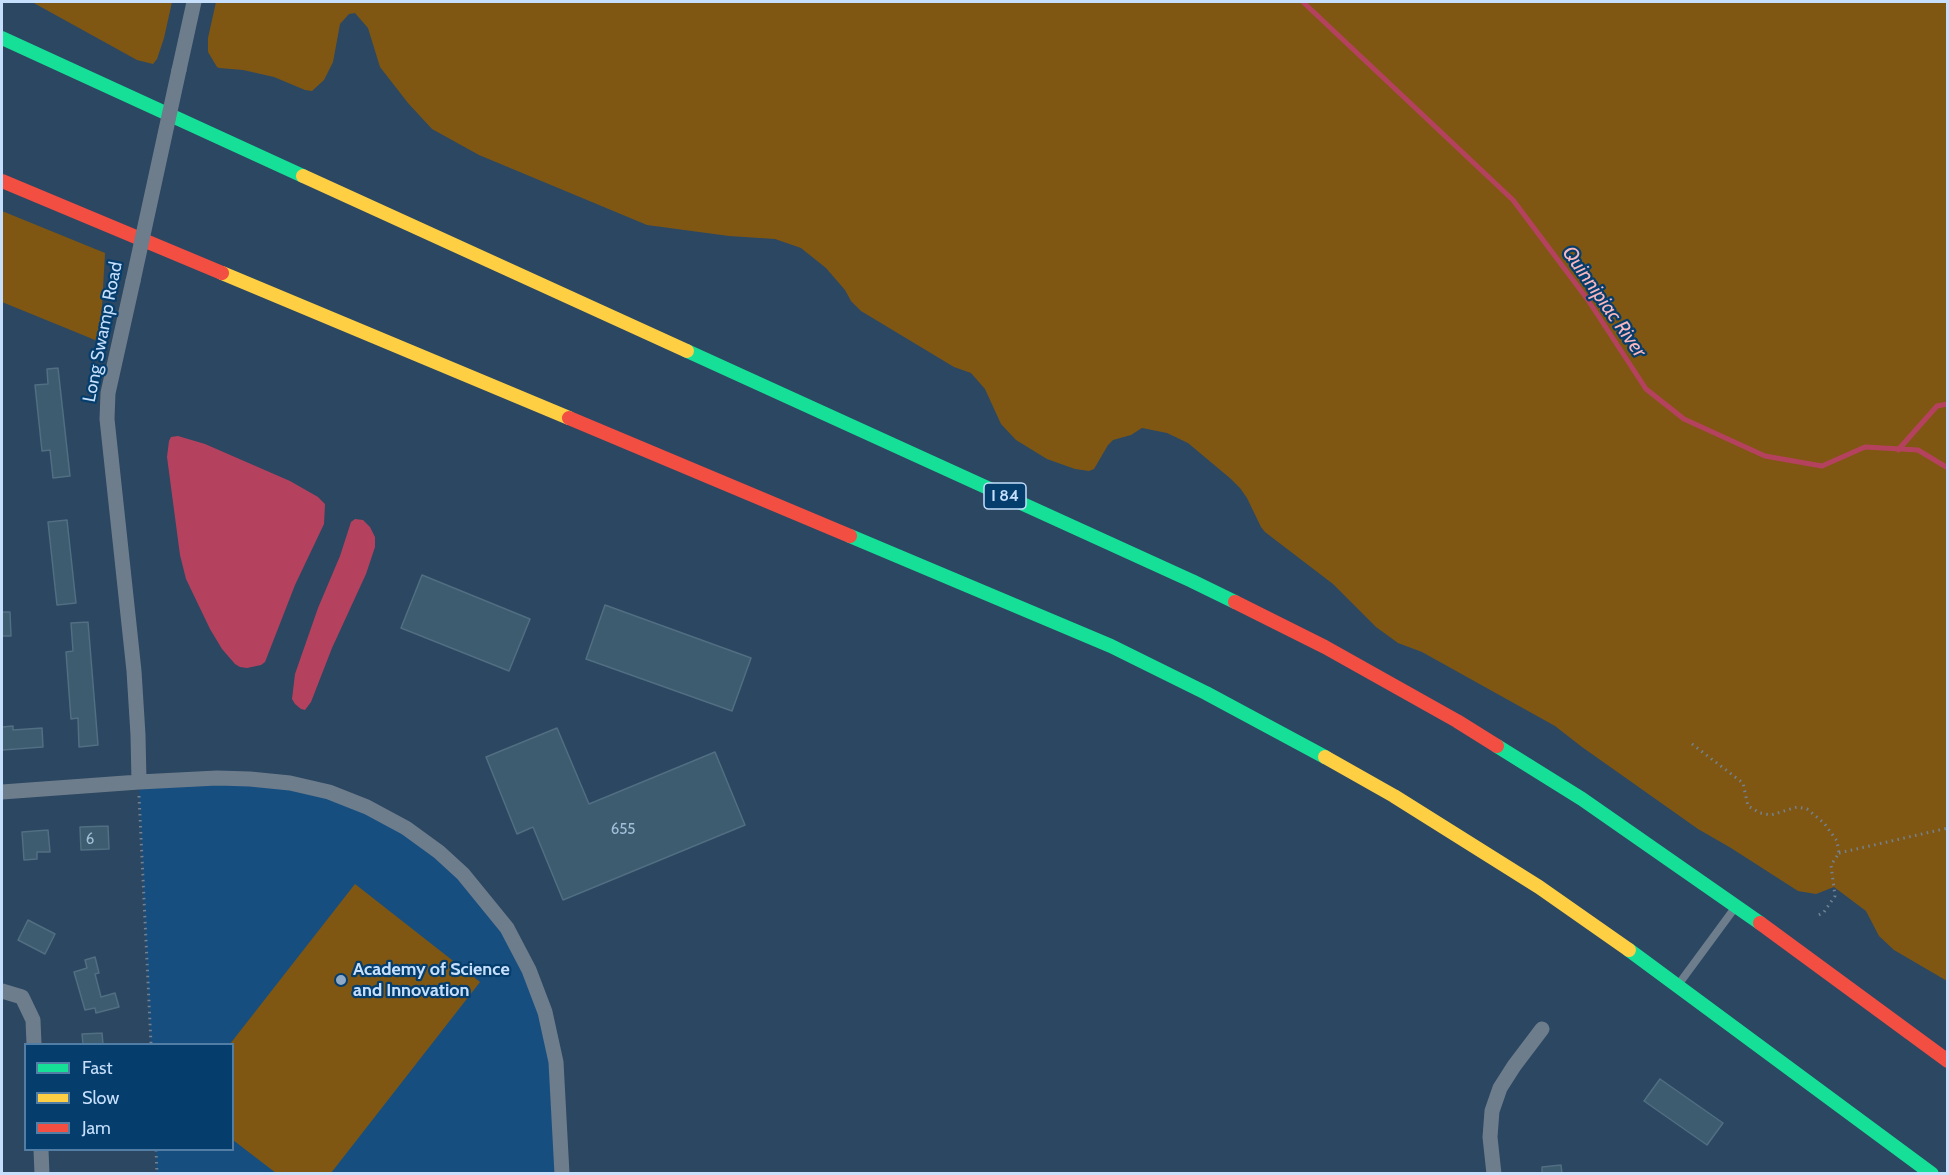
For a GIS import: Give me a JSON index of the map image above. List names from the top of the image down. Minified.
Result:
{"streets":{"highway":["I 84"],"street":["Long Swamp Road"]},"water":["Quinnipiac River"],"places":["Academy of Science and Innovation"],"house_numbers":["655","6"],"legend":["Fast","Slow","Jam"]}
